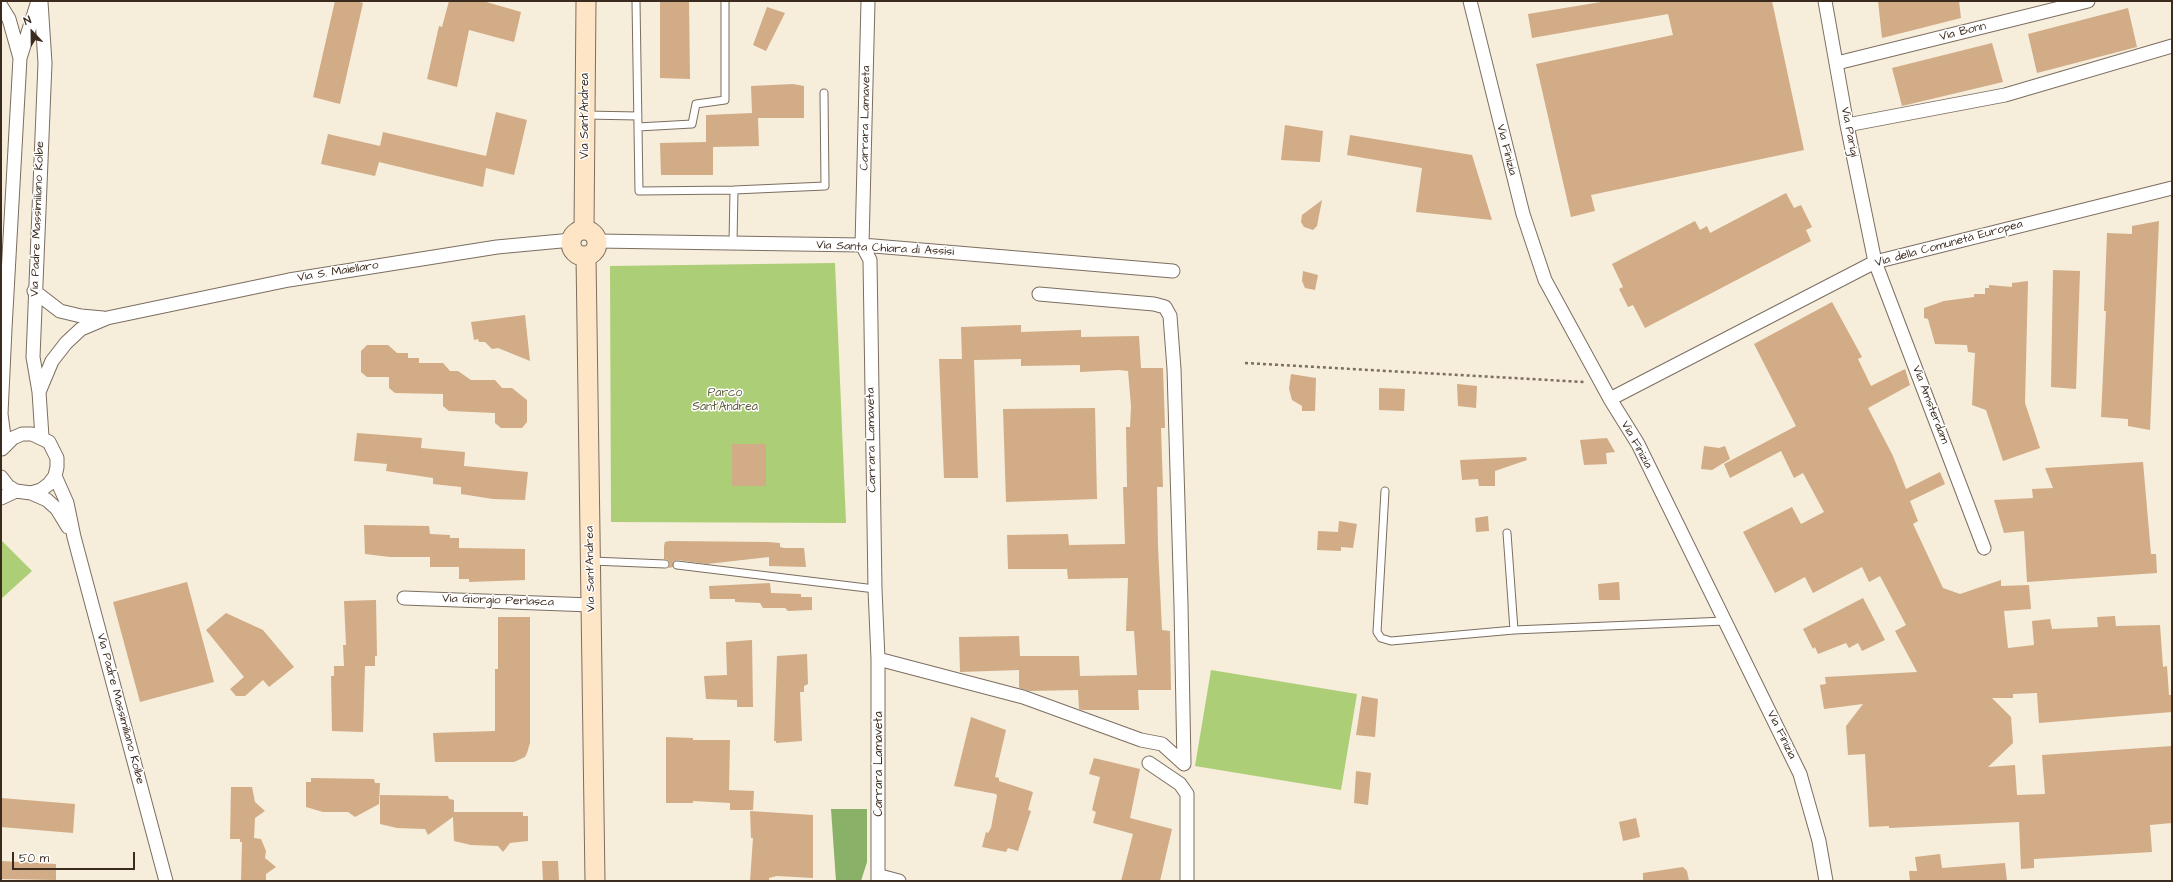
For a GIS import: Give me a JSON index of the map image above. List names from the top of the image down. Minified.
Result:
{"streets":{"street":["Via Bonn","Via Sant'Andrea","Carrara Lamaveta","Via Parigi","Via Finizia","Via Padre Massimiliano Kolbe","Via della Comunetá Europea","Via Santa Chiara di Assisi","Via S. Maiellaro","Via Amsterdam","Via Giorgio Perlasca"]},"crossings":[["Via Bonn","Via Parigi"],["Via Sant'Andrea","Via Santa Chiara di Assisi"],["Via Sant'Andrea","Via S. Maiellaro"],["Via Sant'Andrea","Via Giorgio Perlasca"],["Carrara Lamaveta","Via Santa Chiara di Assisi"],["Via Parigi","Via della Comunetá Europea"],["Via Parigi","Via Amsterdam"],["Via Finizia","Via della Comunetá Europea"],["Via Padre Massimiliano Kolbe","Via S. Maiellaro"],["Via della Comunetá Europea","Via Amsterdam"],["Via Santa Chiara di Assisi","Via S. Maiellaro"]],"parks":["Parco Sant'Andrea"],"scale_bar":"50 m","north":"top"}
